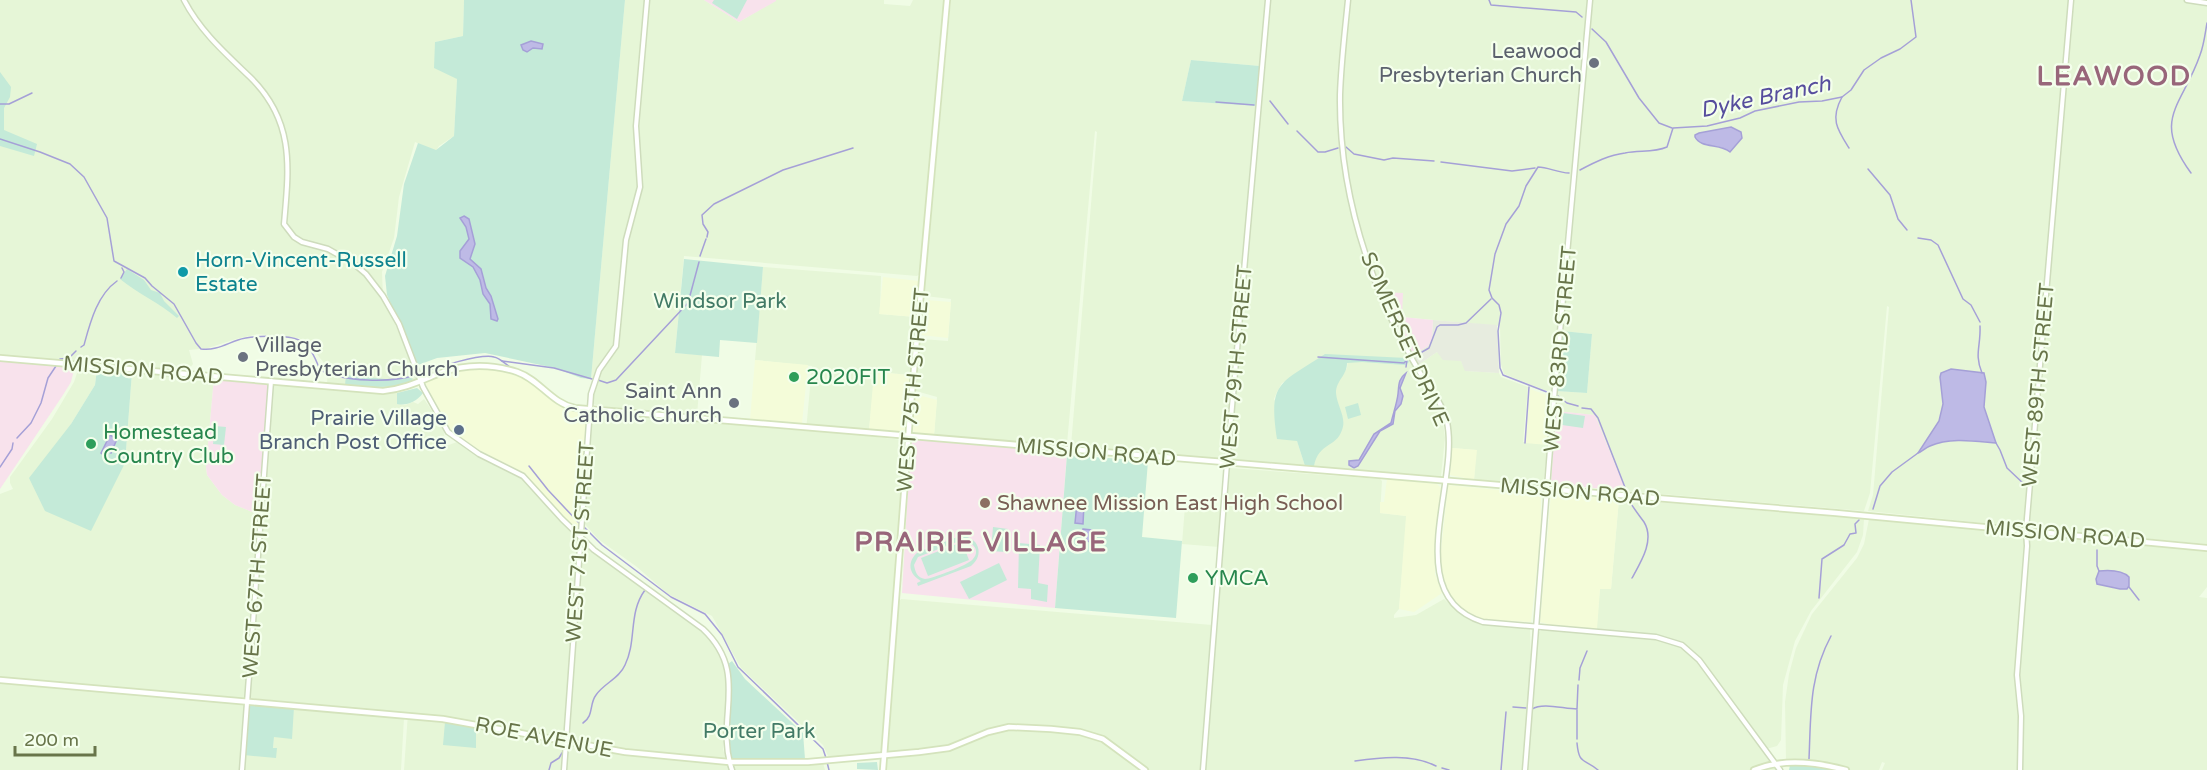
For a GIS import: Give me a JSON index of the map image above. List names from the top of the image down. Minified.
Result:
{"streets":{"main road":["MISSION ROAD","WEST 75TH STREET","ROE AVENUE"],"street":["SOMERSET DRIVE","WEST 83RD STREET","WEST 79TH STREET","WEST 89TH STREET","WEST 71ST STREET","WEST 67TH STREET"]},"crossings":[["SOMERSET DRIVE","WEST 83RD STREET"],["SOMERSET DRIVE","MISSION ROAD"],["WEST 83RD STREET","MISSION ROAD"],["WEST 79TH STREET","MISSION ROAD"],["MISSION ROAD","WEST 89TH STREET"],["MISSION ROAD","WEST 75TH STREET"],["MISSION ROAD","WEST 71ST STREET"],["MISSION ROAD","WEST 67TH STREET"],["WEST 75TH STREET","ROE AVENUE"],["WEST 71ST STREET","ROE AVENUE"],["WEST 67TH STREET","ROE AVENUE"]],"districts":["LEAWOOD","PRAIRIE VILLAGE"],"water":["Dyke Branch"],"parks":["Windsor Park","Porter Park"],"places":["Leawood Presbyterian Church","Horn-Vincent-Russell Estate","Village Presbyterian Church","2020FIT","Saint Ann Catholic Church","Prairie Village Branch Post Office","Homestead Country Club","Shawnee Mission East High School","YMCA"],"scale_bar":"200 m"}
